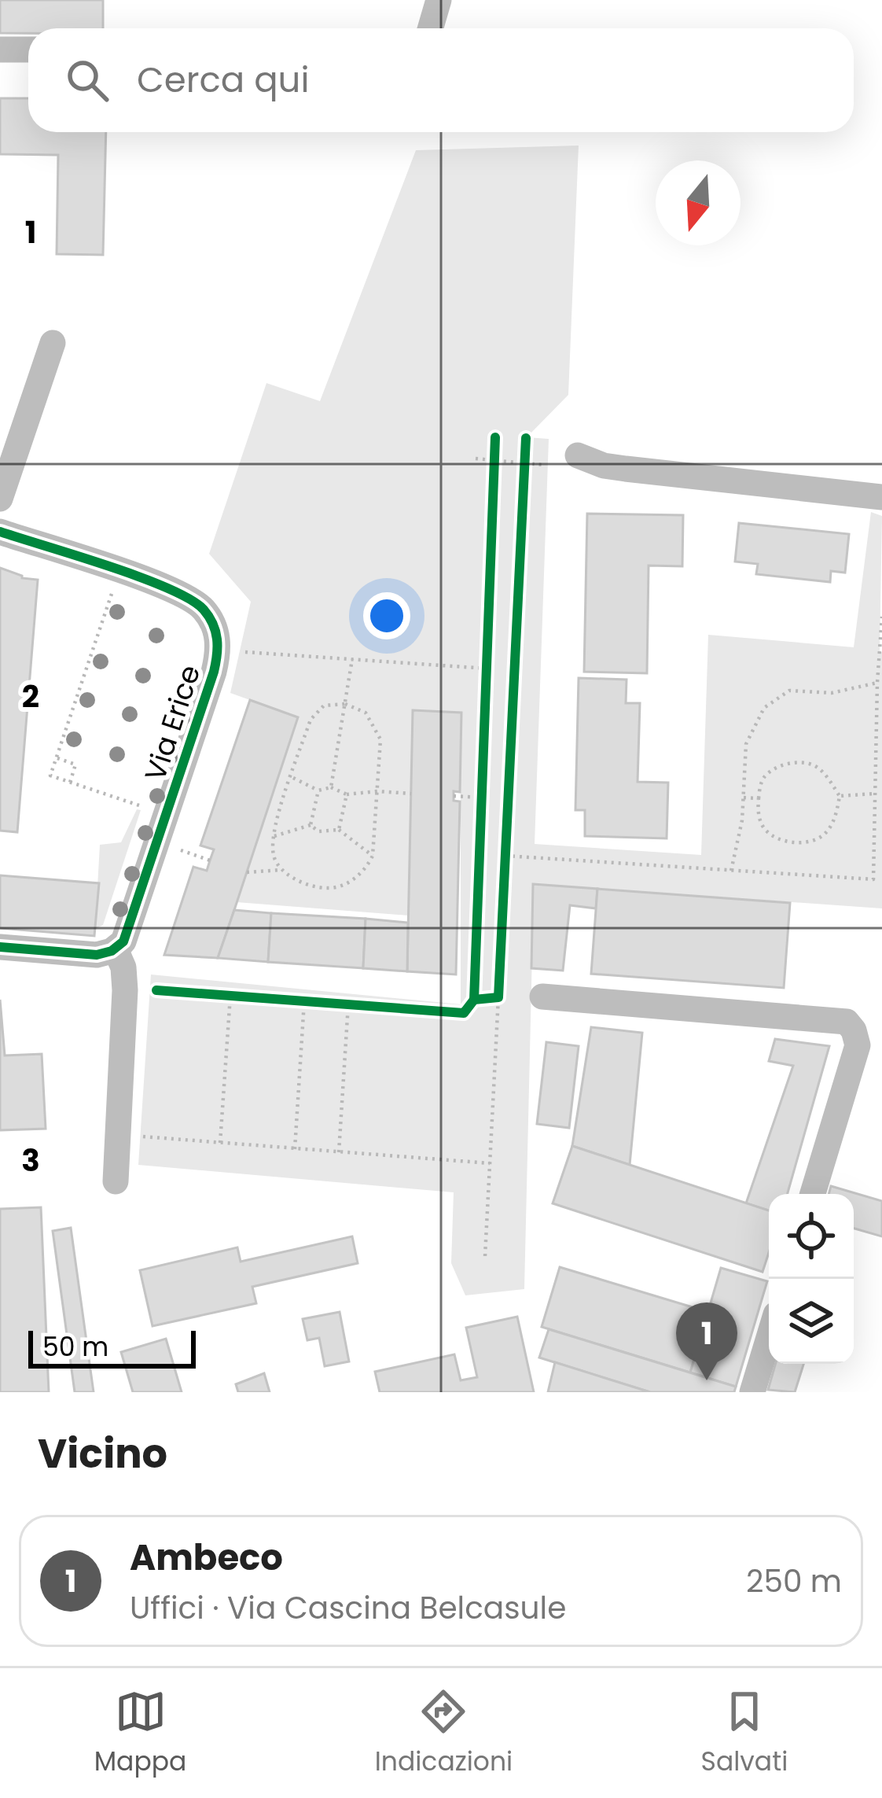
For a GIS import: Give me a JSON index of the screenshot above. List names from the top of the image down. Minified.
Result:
{"streets":{"street":["Via Erice"]},"scale_bar":"50 m","north":"bottom","page":{"search":"Cerca qui","pins":"1","scale":"50 m","heading":"Vicino","list":[{"mark":"1","name":"Ambeco","note":"Uffici · Via Cascina Belcasule","value":"250 m"}],"nav":["Mappa","Indicazioni","Salvati"]},"grid":{"rows":["1","2","3"]}}
